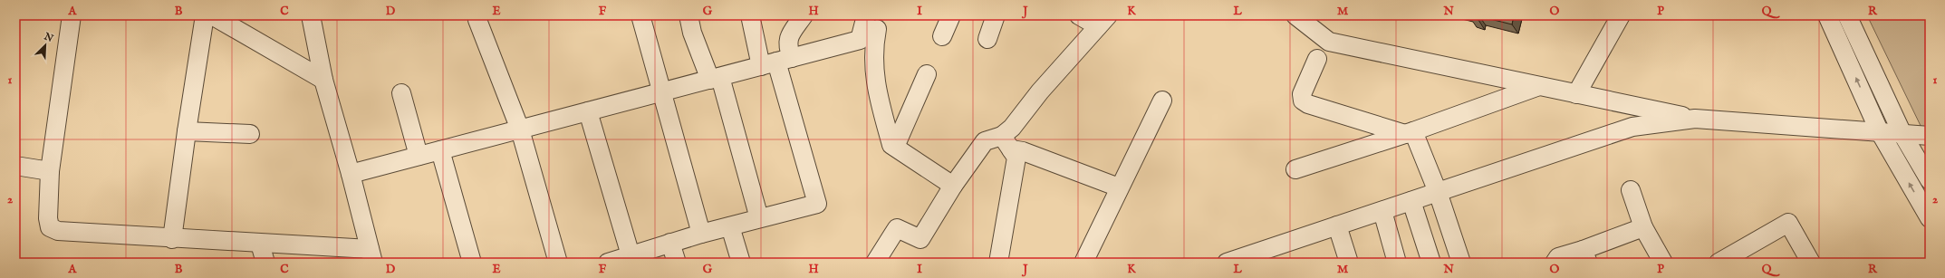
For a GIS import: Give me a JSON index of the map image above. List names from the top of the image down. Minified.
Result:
{"north":"top right","grid":{"columns":["A","B","C","D","E","F","G","H","I","J","K","L","M","N","O","P","Q","R"],"rows":["1","2"]}}
